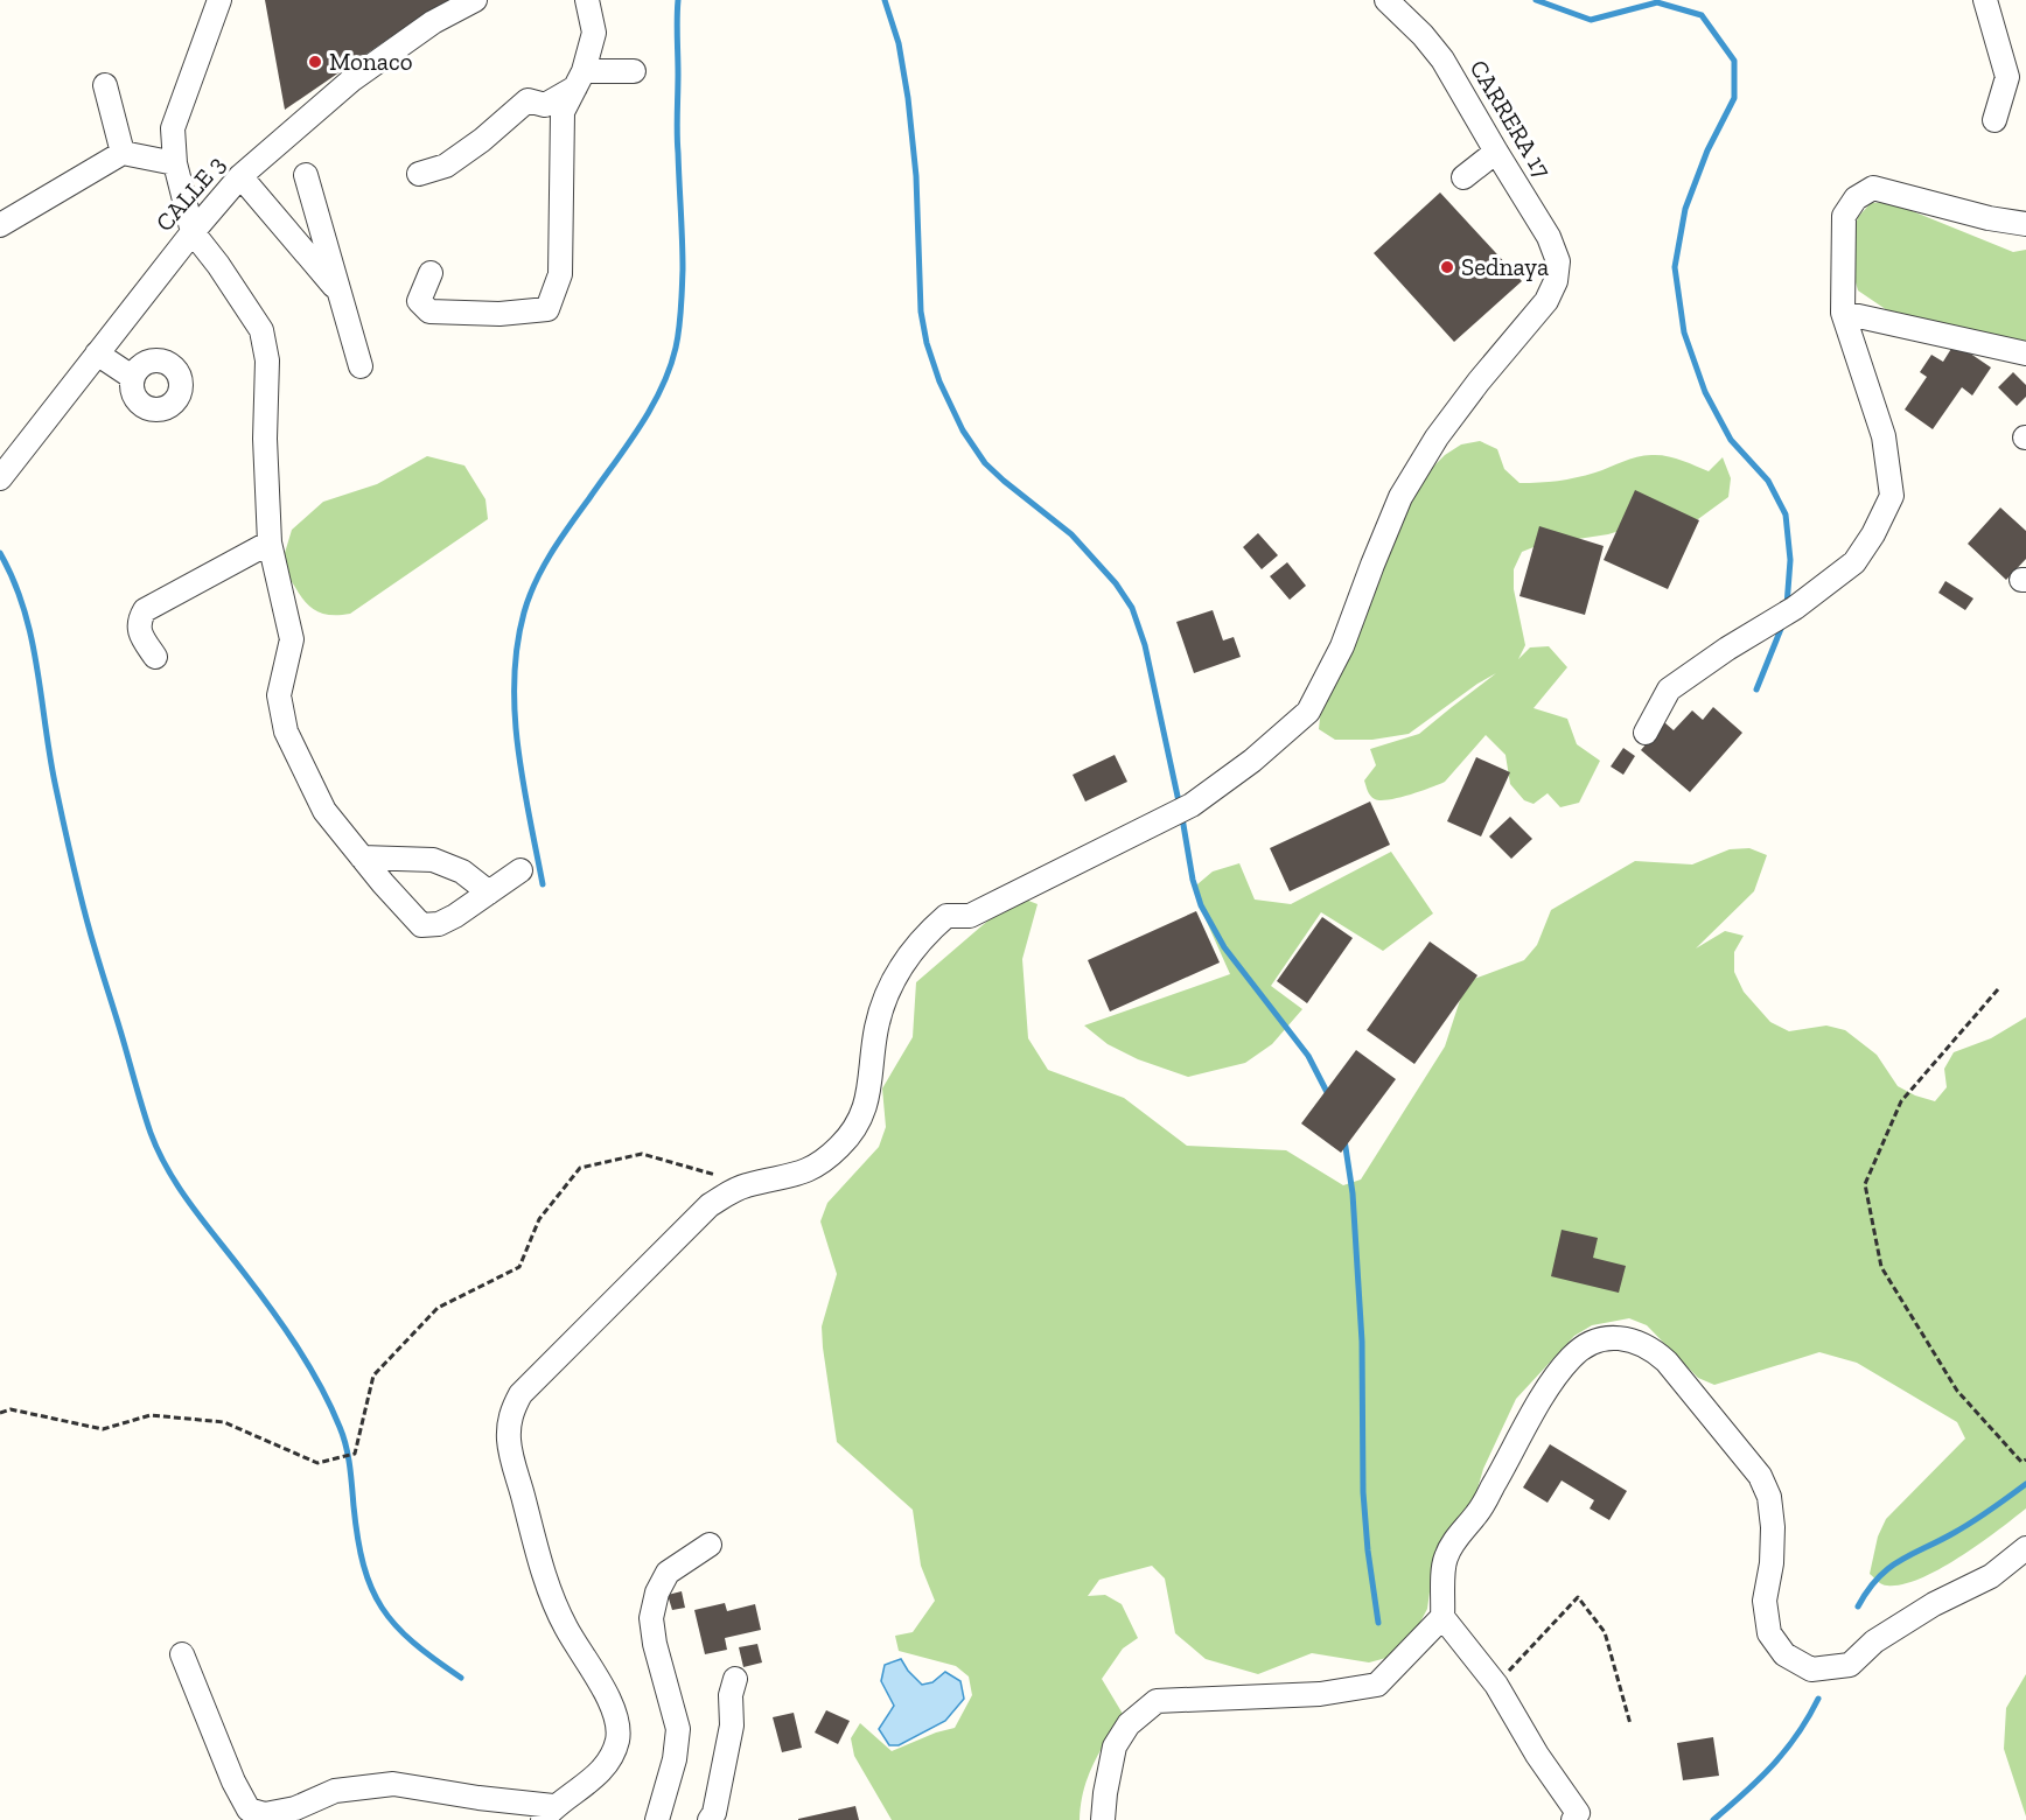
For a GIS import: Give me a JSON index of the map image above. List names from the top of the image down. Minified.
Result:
{"streets":{"street":["CARRERA 17","CALLE 3"]},"places":["Monaco","Sednaya"]}
